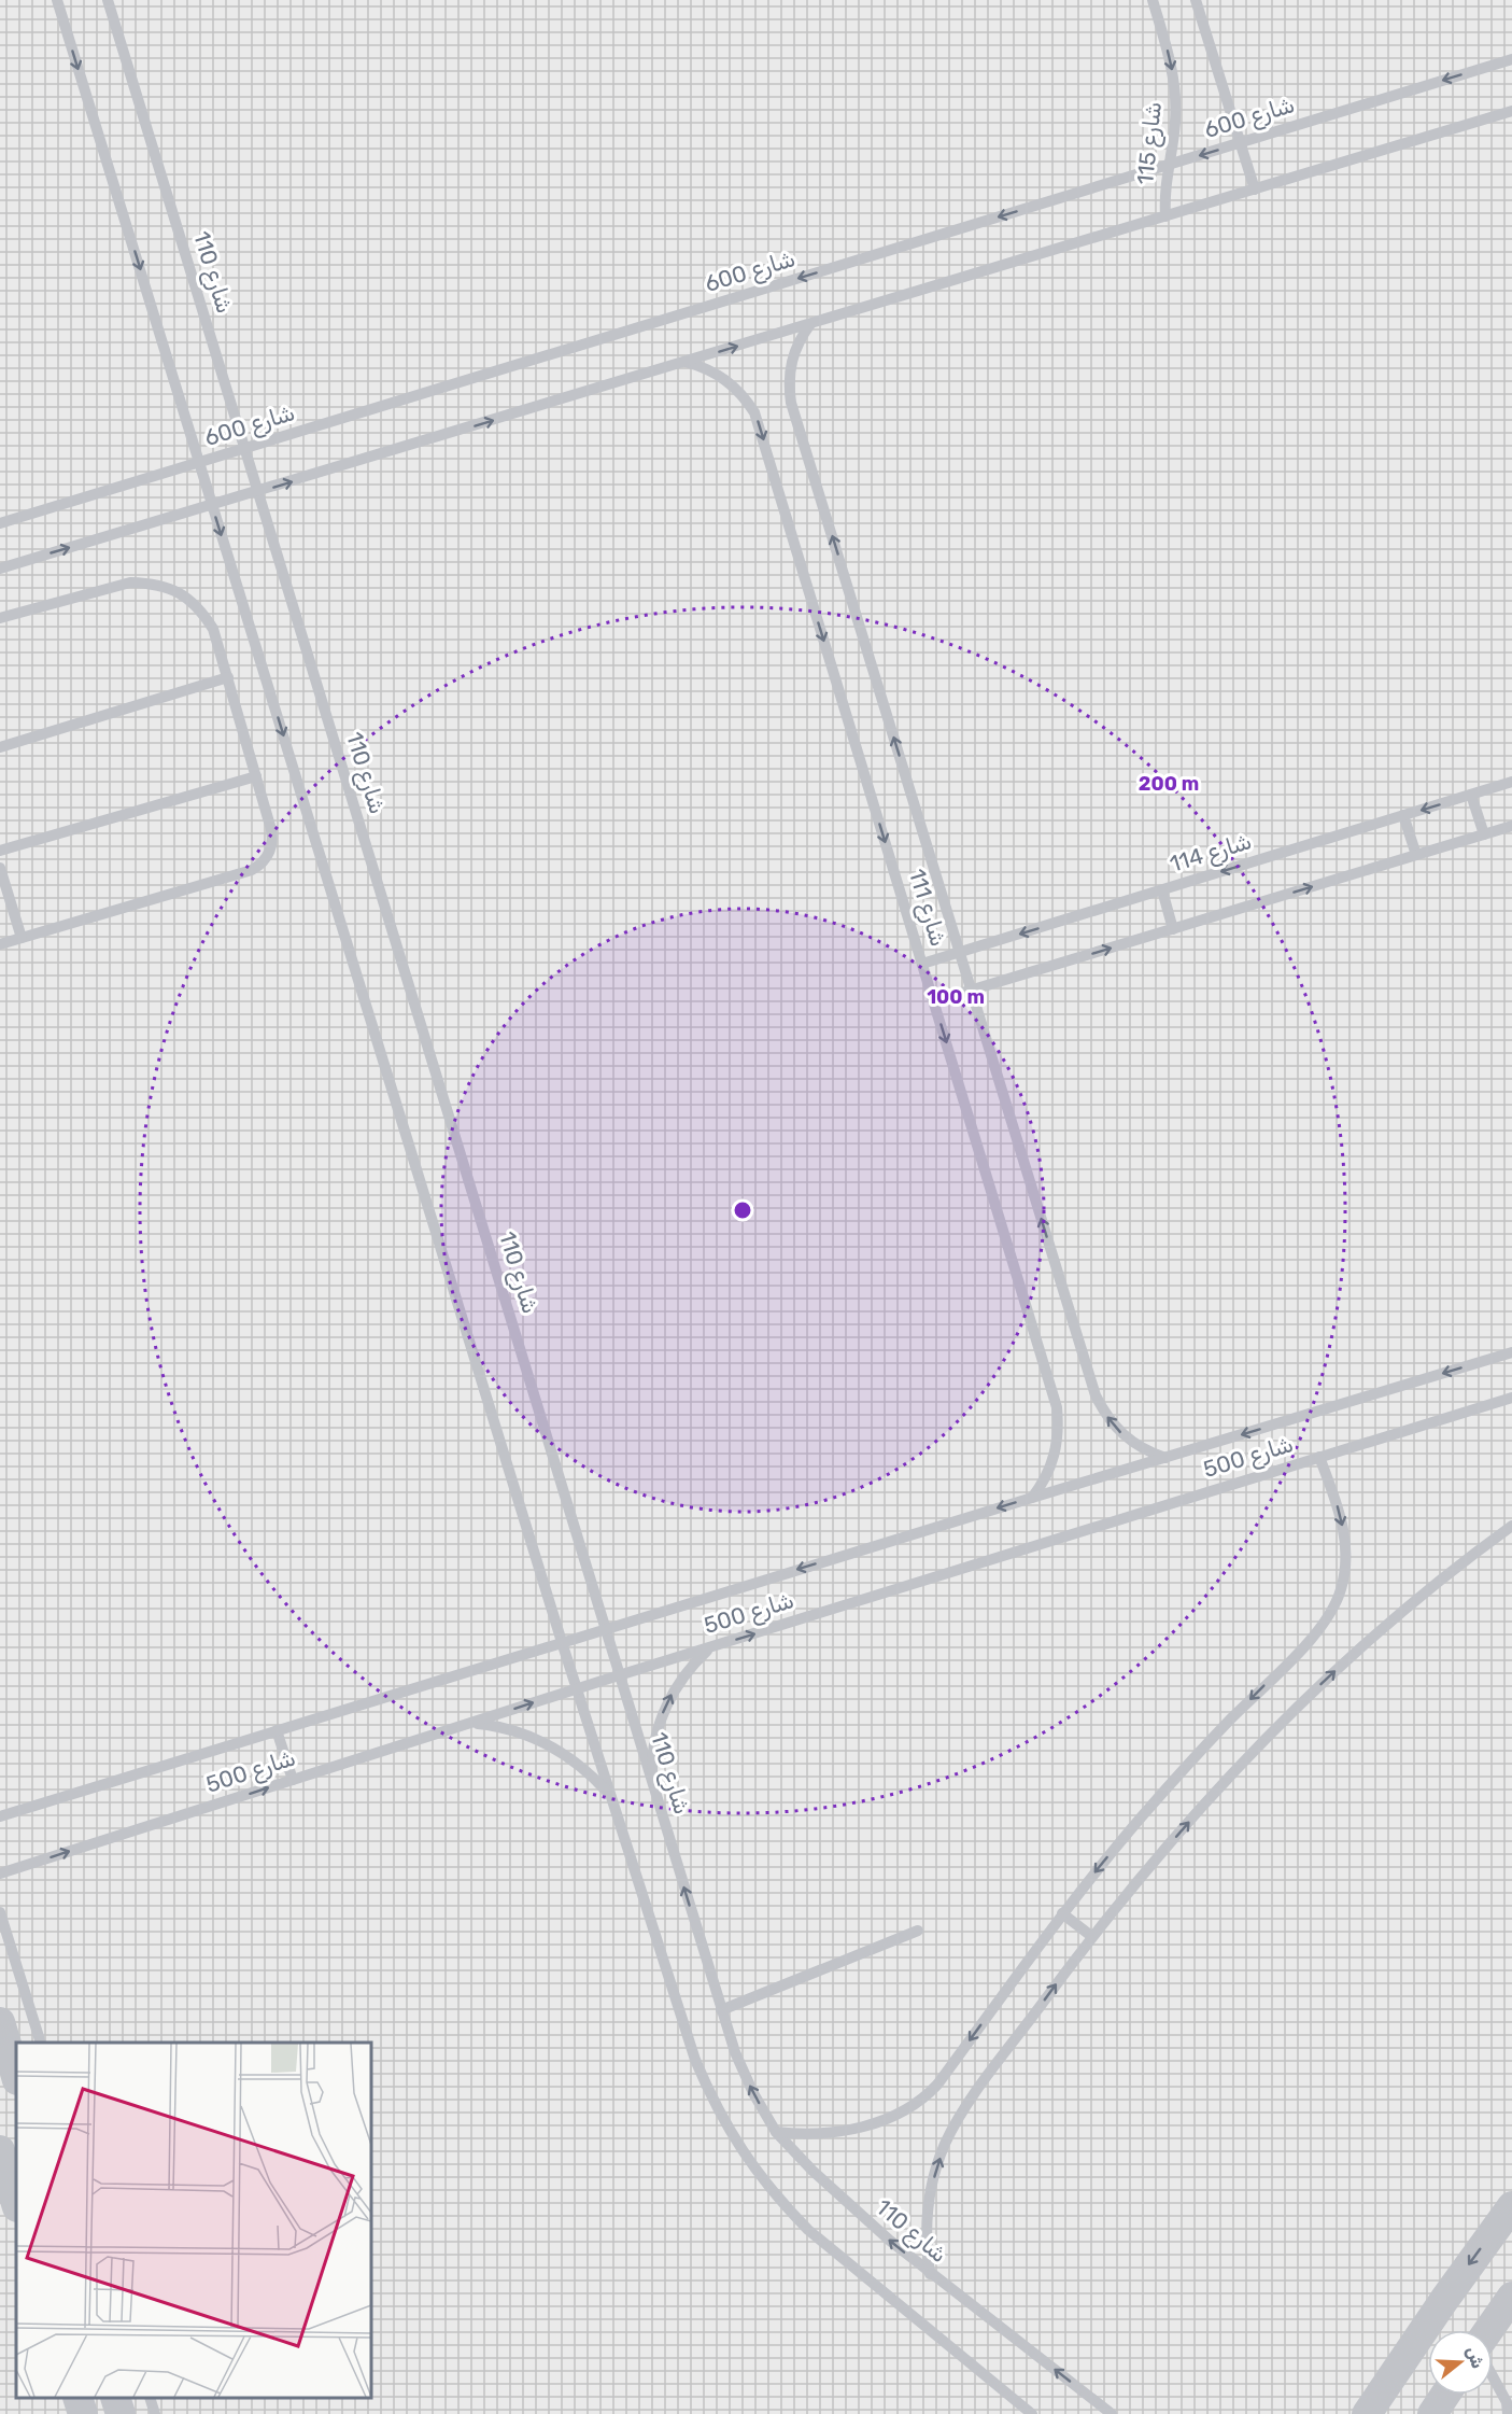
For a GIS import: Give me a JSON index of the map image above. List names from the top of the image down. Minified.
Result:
{"streets":{"lane":["شارع 600","شارع 115","شارع 110","شارع 114","شارع 111","شارع 500"]},"crossings":[["شارع 600","شارع 115"],["شارع 600","شارع 110"],["شارع 110","شارع 500"],["شارع 114","شارع 111"],["شارع 111","شارع 500"]],"north":"right","rings":["200 m","100 m"]}
